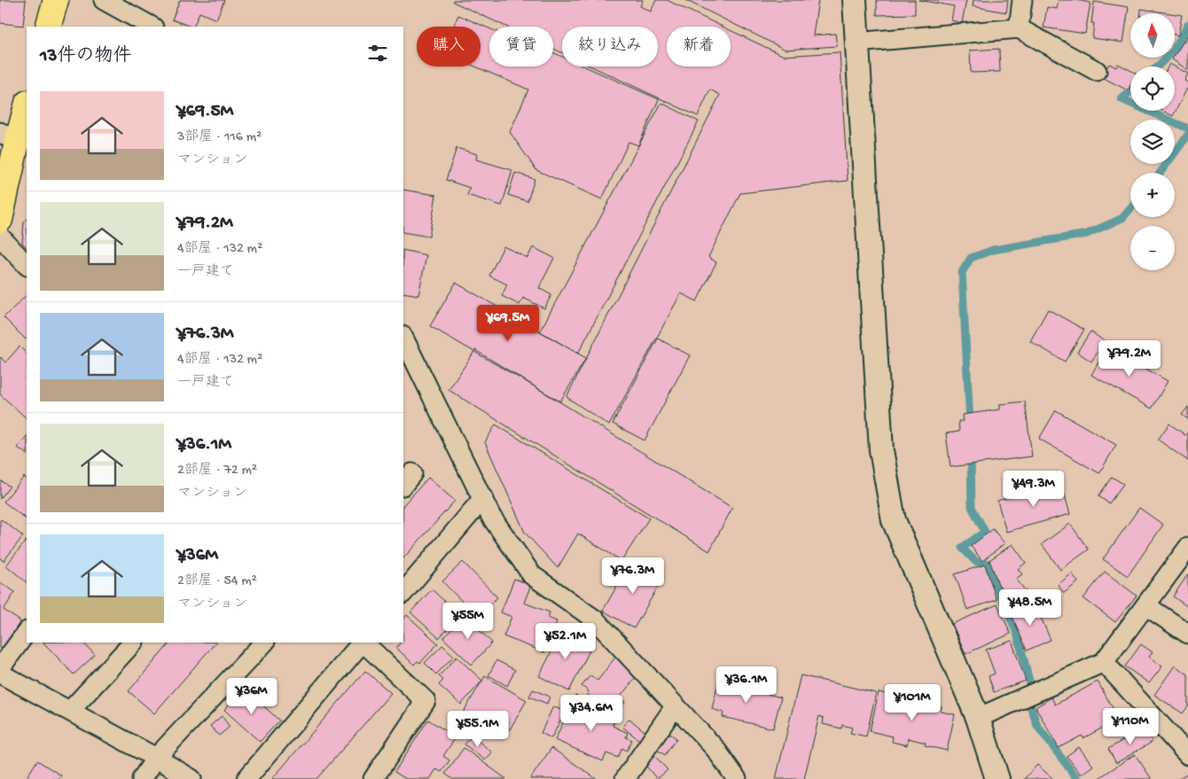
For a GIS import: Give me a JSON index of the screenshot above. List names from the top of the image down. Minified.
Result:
{"north":"top","page":{"map_buttons":["+","−"],"chip":["購入","賃貸","絞り込み","新着"],"heading":"13件の物件","list":[{"name":"¥69.5M","note":"3部屋 · 116 m² · マンション"},{"name":"¥79.2M","note":"4部屋 · 132 m² · 一戸建て"},{"name":"¥76.3M","note":"4部屋 · 132 m² · 一戸建て"},{"name":"¥36.1M","note":"2部屋 · 72 m² · マンション"},{"name":"¥36M","note":"2部屋 · 54 m² · マンション"}],"price":["¥69.5M","¥79.2M","¥49.3M","¥76.3M","¥48.5M","¥55M","¥52.1M","¥36.1M","¥36M","¥101M","¥34.6M","¥110M","¥55.1M"]}}
